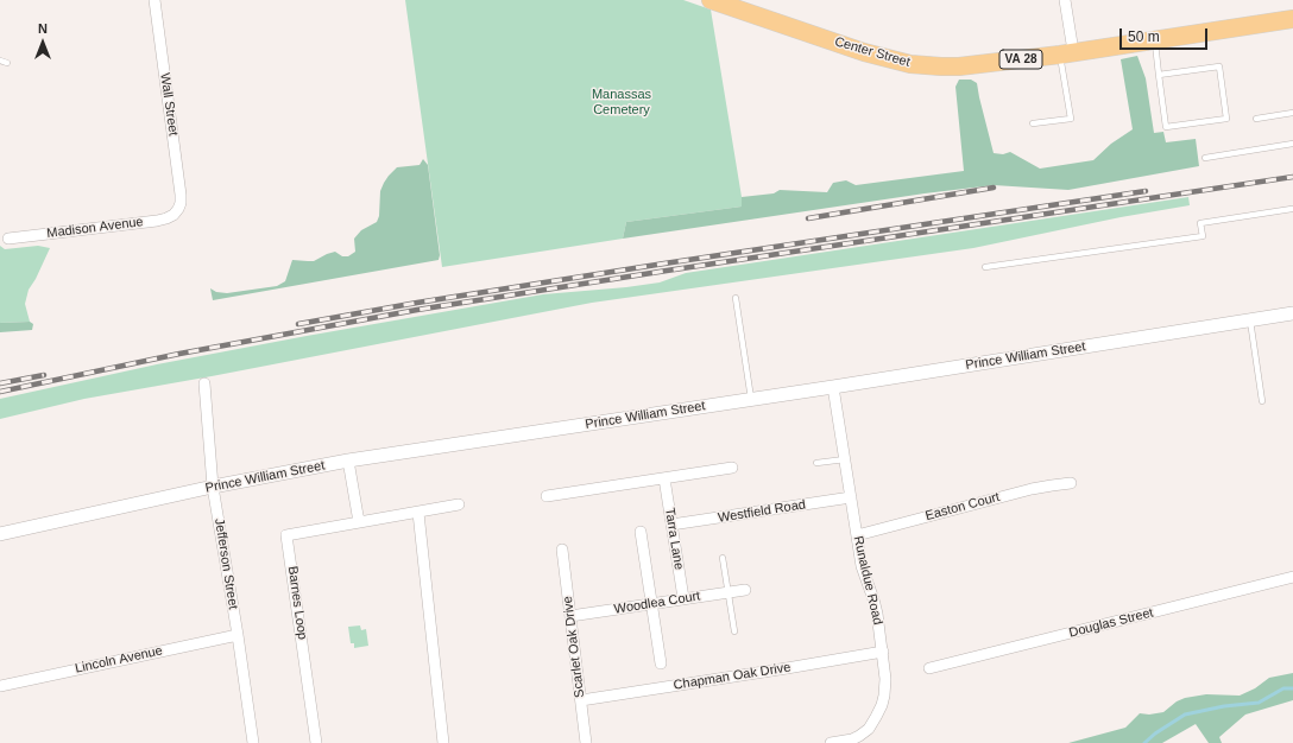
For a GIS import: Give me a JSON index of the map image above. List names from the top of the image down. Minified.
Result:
{"streets":{"highway":["Center Street","VA 28"],"street":["Wall Street","Madison Avenue","Prince William Street","Easton Court","Westfield Road","Tarra Lane","Jefferson Street","Runaldue Road","Barnes Loop","Woodlea Court","Douglas Street","Scarlet Oak Drive","Lincoln Avenue","Chapman Oak Drive"]},"crossings":[["Wall Street","Madison Avenue"],["Prince William Street","Jefferson Street"],["Prince William Street","Runaldue Road"],["Easton Court","Runaldue Road"],["Westfield Road","Tarra Lane"],["Westfield Road","Runaldue Road"],["Tarra Lane","Woodlea Court"],["Jefferson Street","Lincoln Avenue"],["Runaldue Road","Chapman Oak Drive"],["Woodlea Court","Scarlet Oak Drive"],["Scarlet Oak Drive","Chapman Oak Drive"]],"parks":["Manassas Cemetery"],"scale_bar":"50 m","north":"top"}
